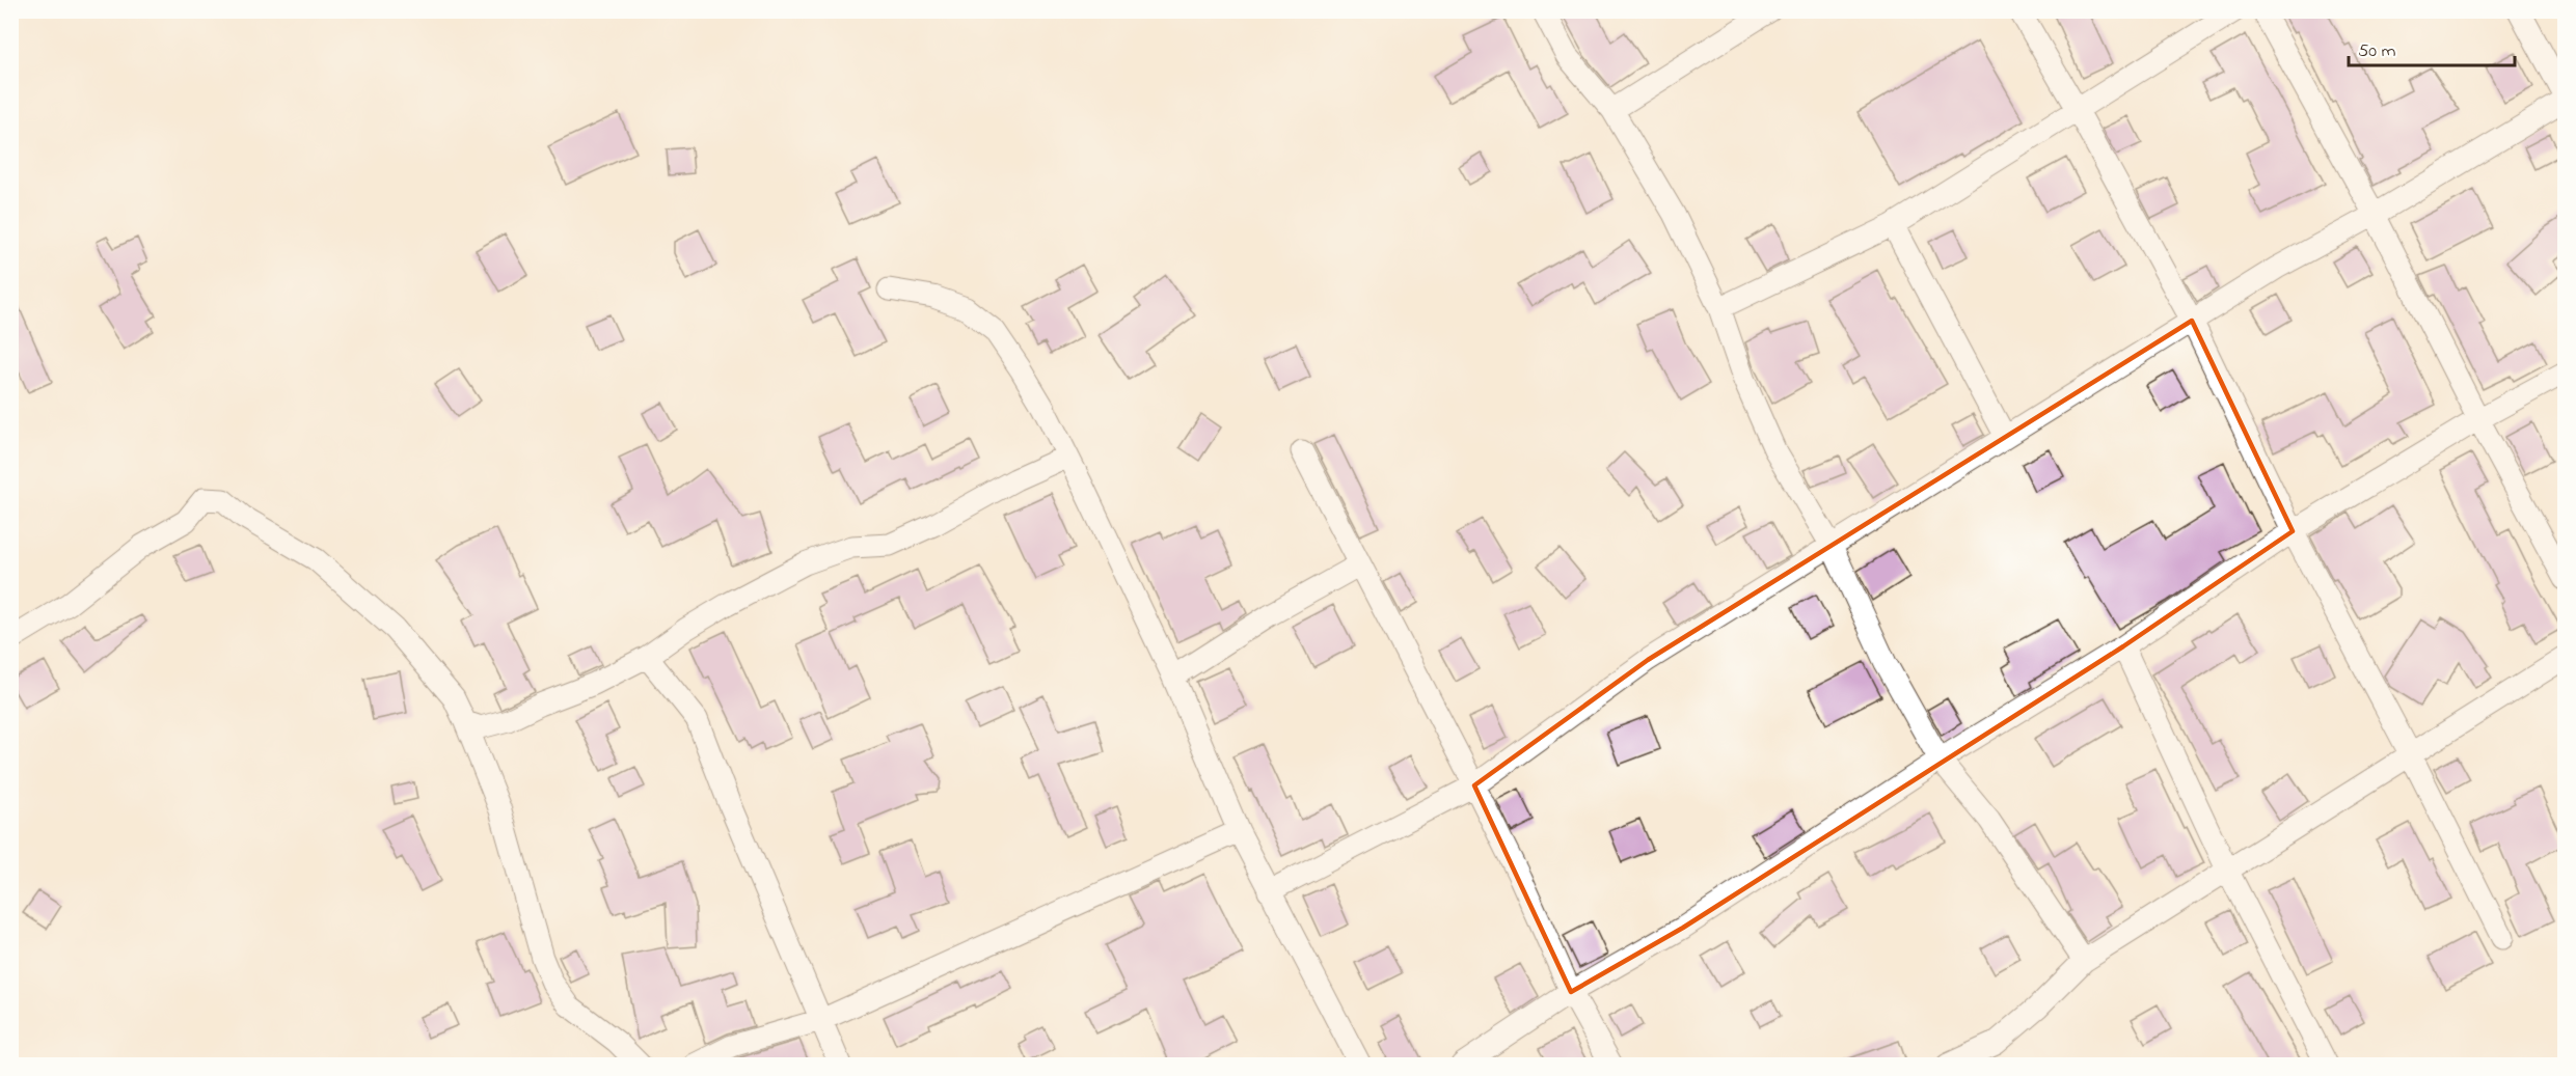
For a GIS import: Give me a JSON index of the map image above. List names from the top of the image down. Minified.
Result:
{"scale_bar":"50 m"}
